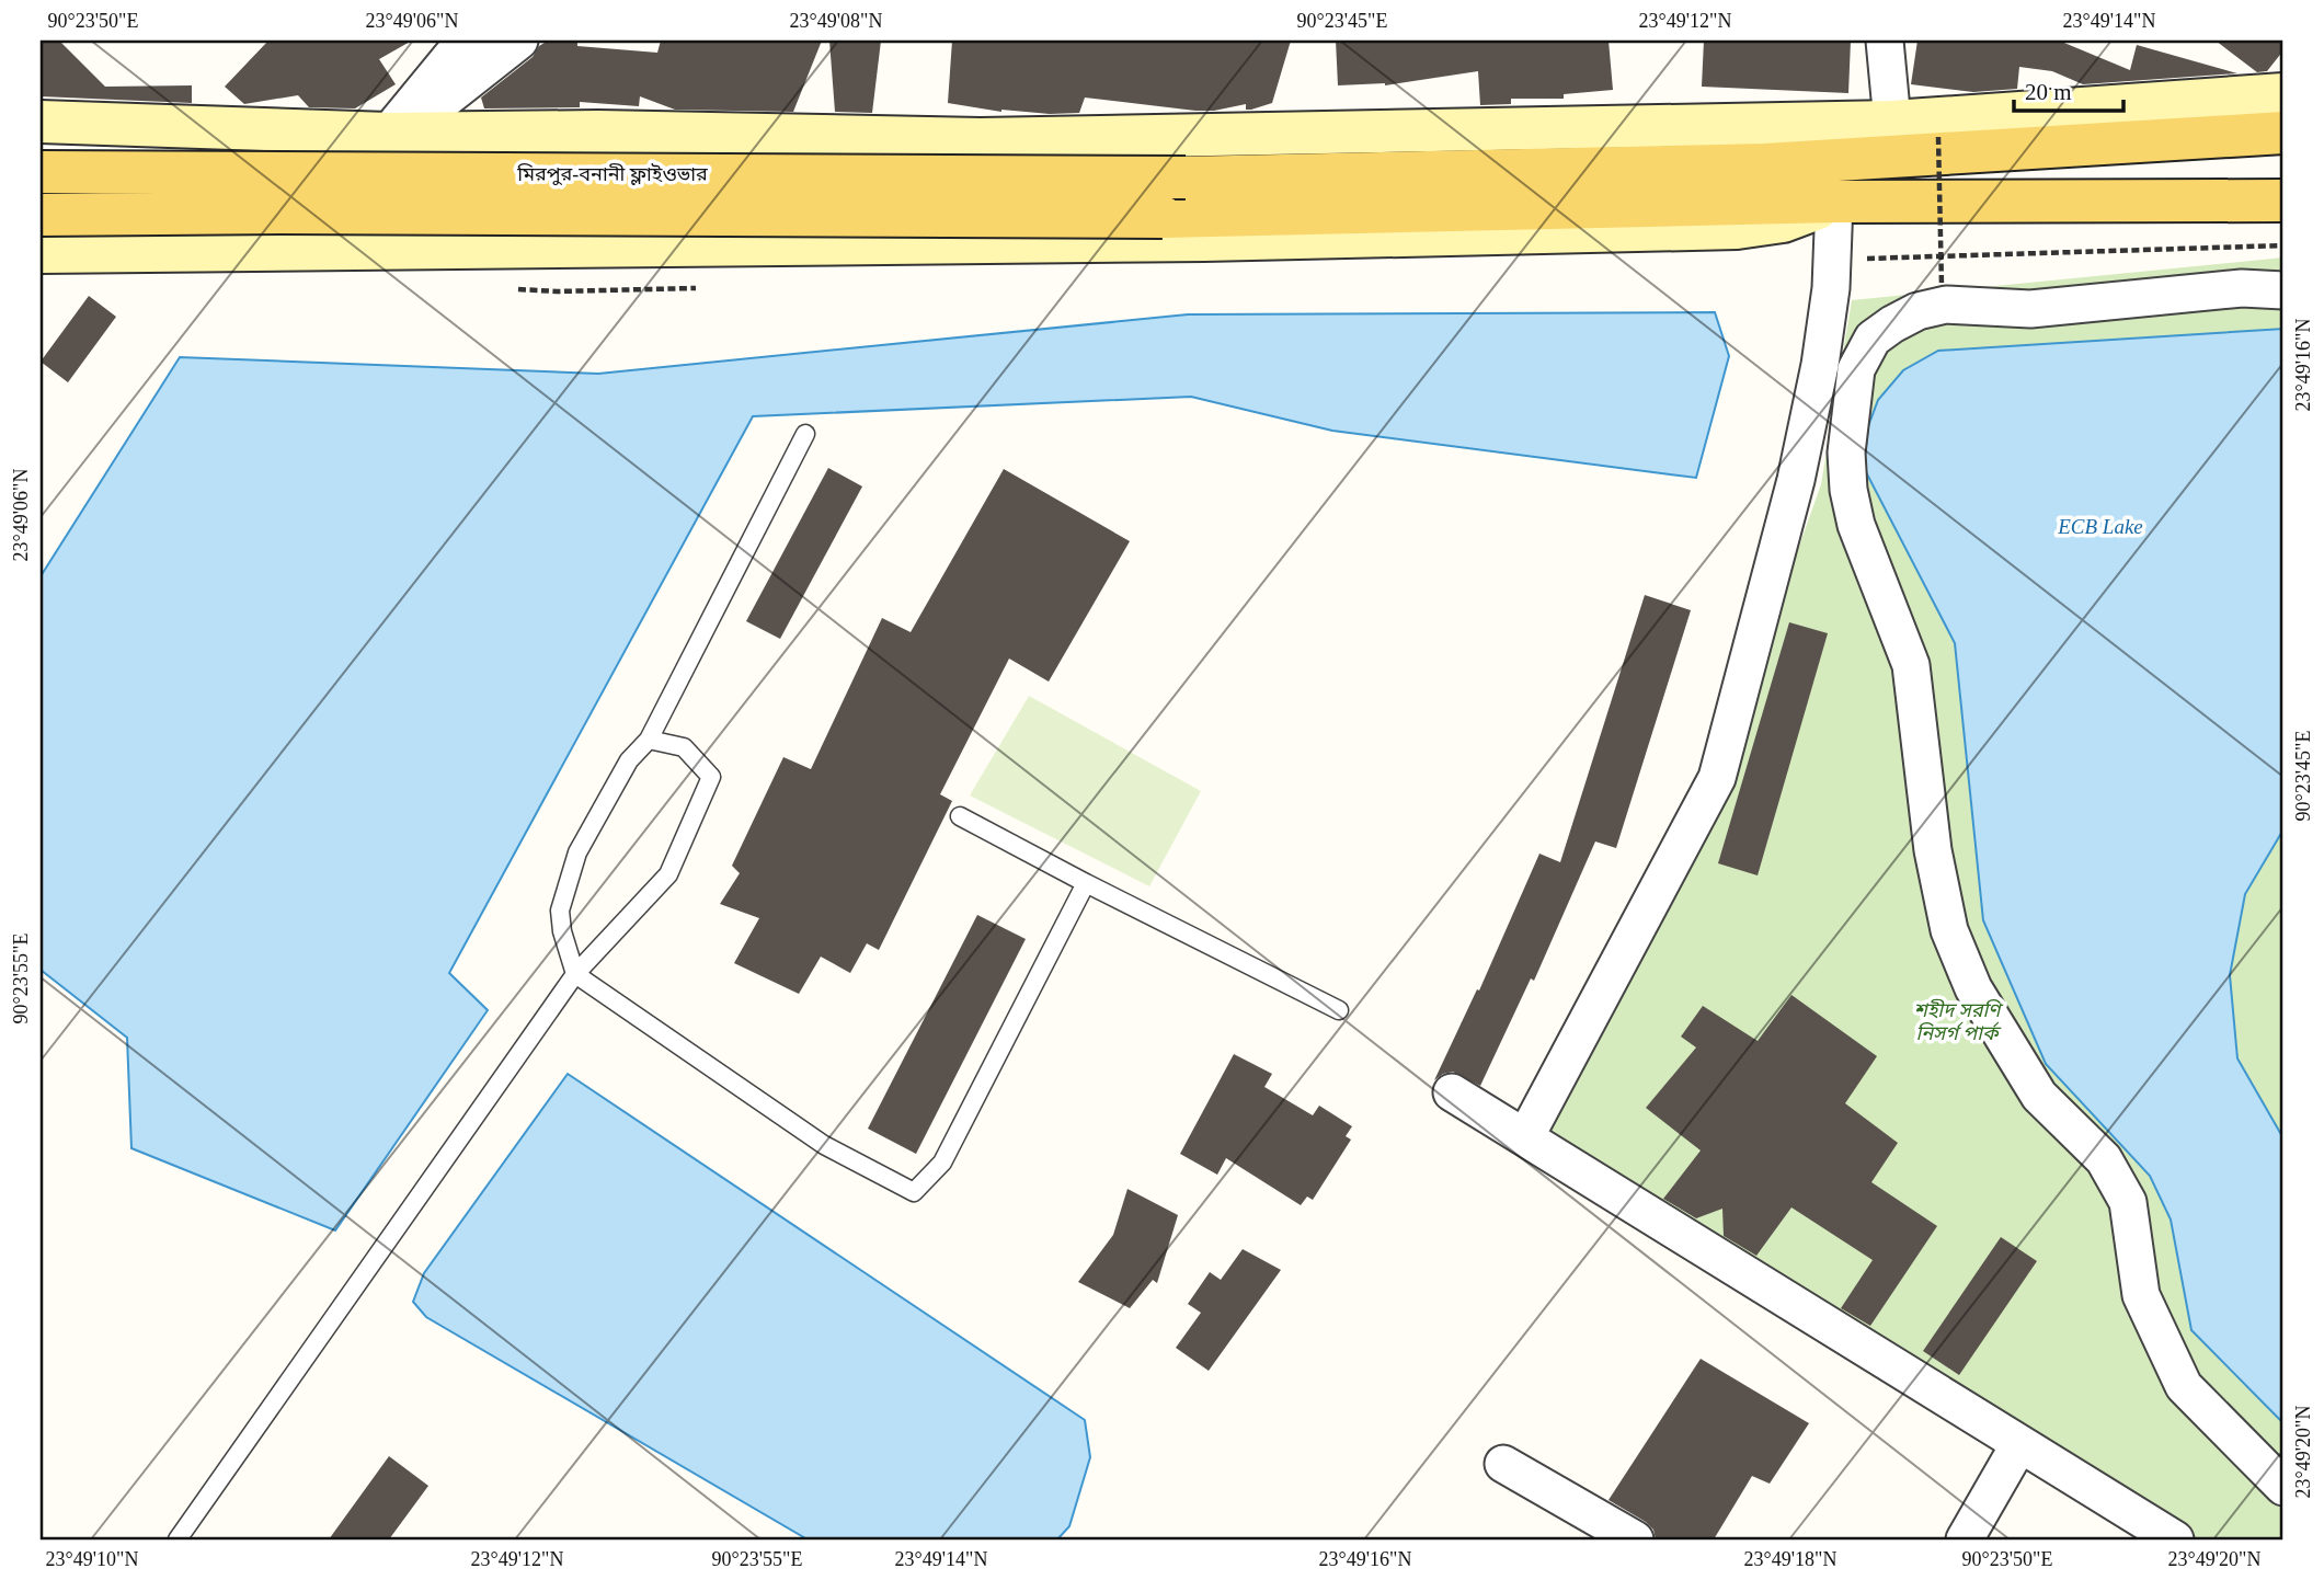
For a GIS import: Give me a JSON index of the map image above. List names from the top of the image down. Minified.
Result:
{"streets":{"main road":["মিরপুর-বনানী ফ্লাইওভার"]},"water":["ECB Lake"],"parks":["শহীদ সরণি নিসর্গ পার্ক"],"scale_bar":"20 m","coordinates":["90°23'50\"E","23°49'06\"N","23°49'08\"N","90°23'45\"E","23°49'12\"N","23°49'14\"N","23°49'16\"N","90°23'55\"E","23°49'20\"N","23°49'10\"N","23°49'18\"N"]}
